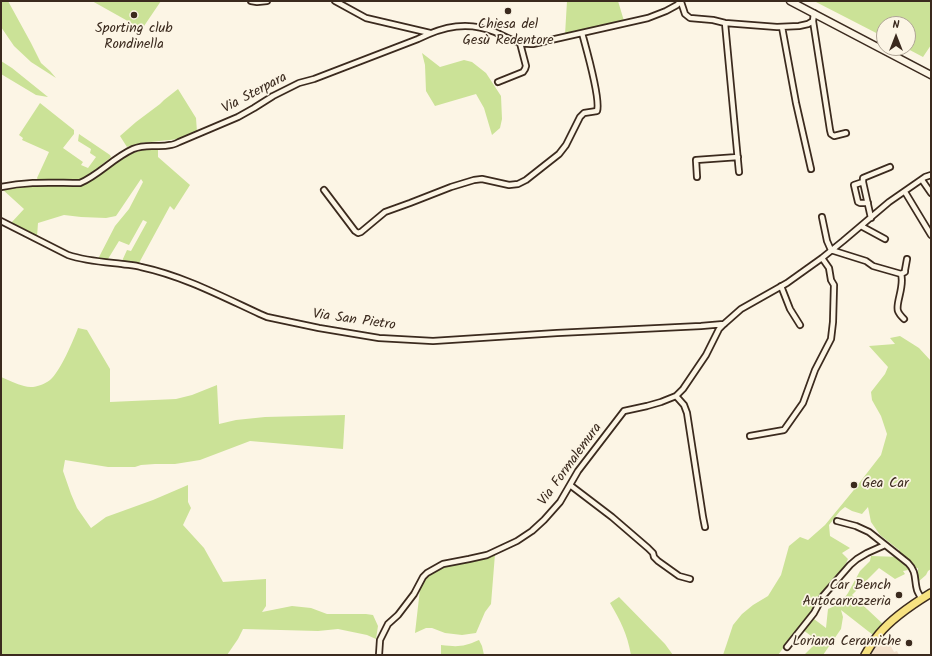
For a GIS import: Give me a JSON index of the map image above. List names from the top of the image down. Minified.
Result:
{"streets":{"street":["Via Sterpara","Via San Pietro","Via Formalemura"]},"places":["Chiesa del Gesù Redentore","Sporting club Rondinella","Gea Car","Car Bench Autocarrozzeria","Loriana Ceramiche"],"north":"top"}
